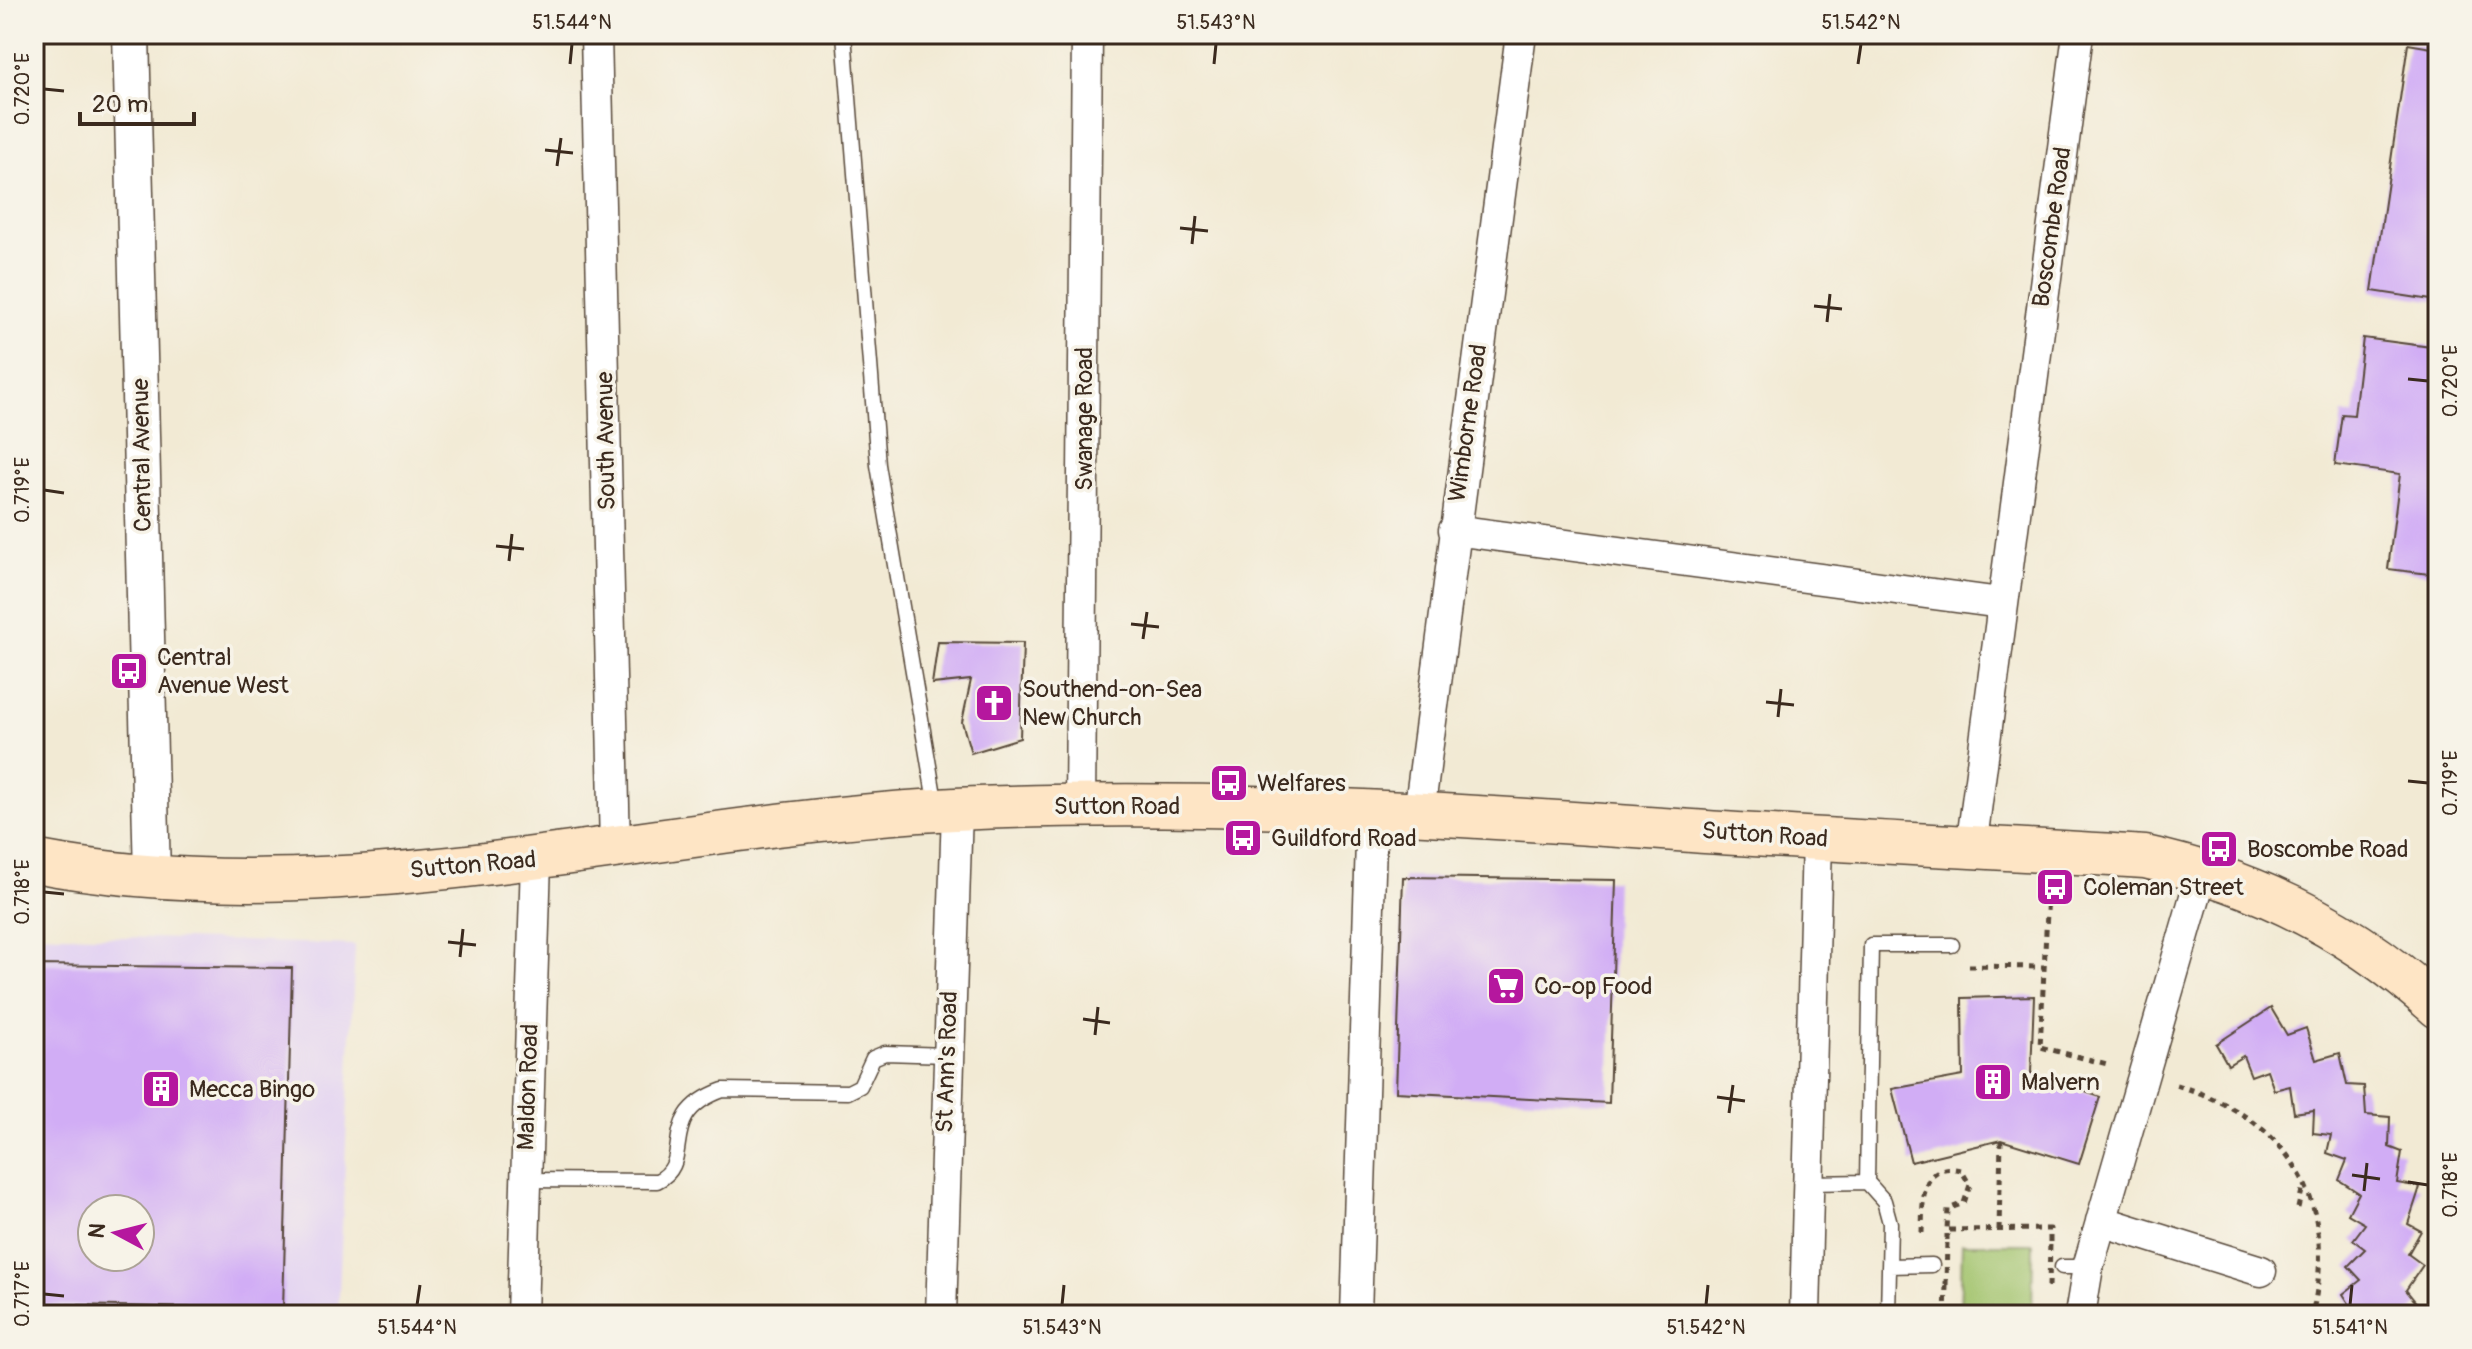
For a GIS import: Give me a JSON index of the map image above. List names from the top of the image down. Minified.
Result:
{"streets":{"main road":["Sutton Road"],"street":["Boscombe Road","Swanage Road","Wimborne Road","South Avenue","Central Avenue","St Ann's Road","Maldon Road"]},"crossings":[["Boscombe Road","Sutton Road"],["Swanage Road","Sutton Road"],["Wimborne Road","Sutton Road"],["South Avenue","Sutton Road"],["Central Avenue","Sutton Road"],["Sutton Road","St Ann's Road"],["Sutton Road","Maldon Road"]],"places":{"bus stop":["Central Avenue West","Welfares","Guildford Road","Boscombe Road","Coleman Street"],"church":["Southend-on-Sea New Church"],"supermarket":["Co-op Food"],"building":["Malvern","Mecca Bingo"]},"scale_bar":"20 m","north":"left","coordinates":["51.544°N","51.543°N","51.542°N","0.720°E","0.719°E","0.718°E","0.717°E","51.541°N"]}
